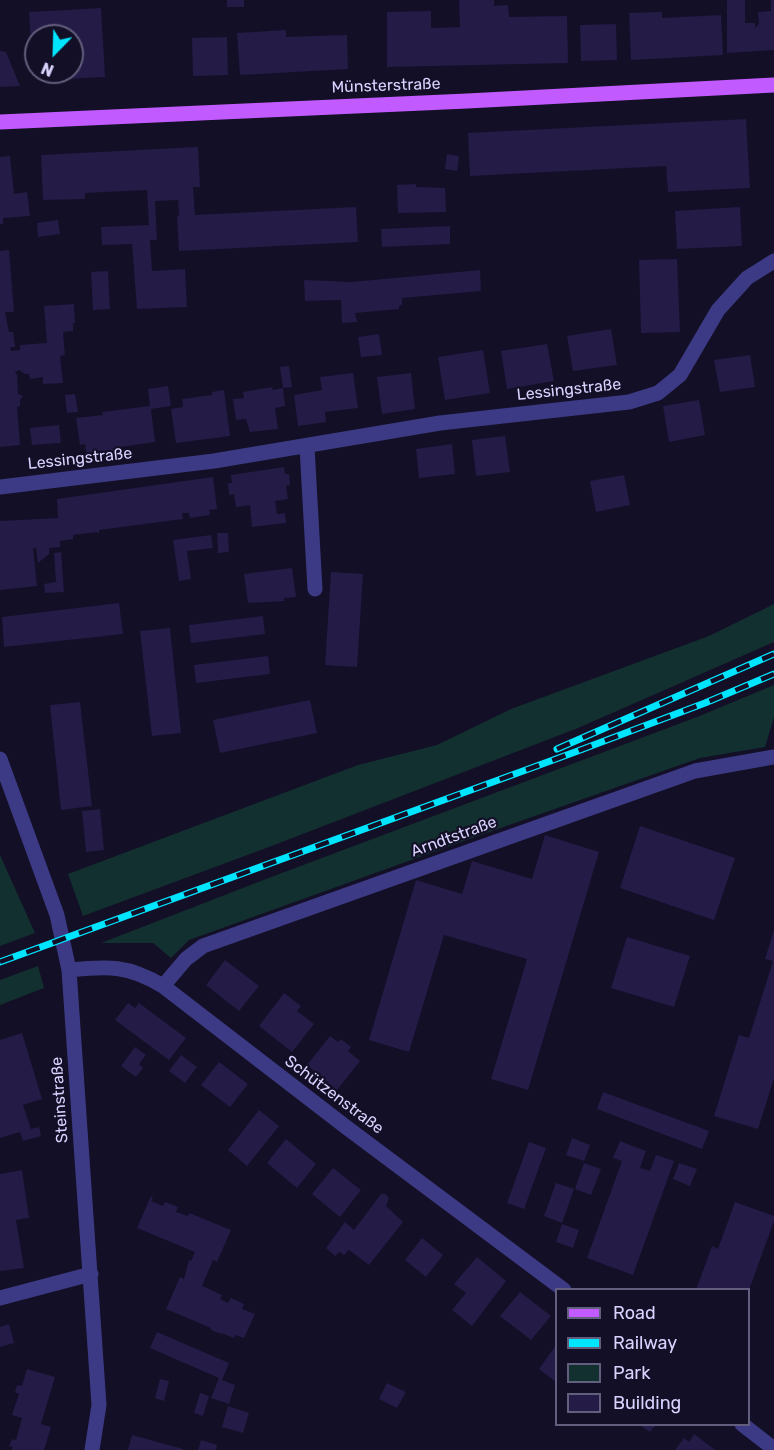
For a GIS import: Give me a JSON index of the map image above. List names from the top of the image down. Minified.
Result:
{"streets":{"main road":["Münsterstraße"],"street":["Lessingstraße","Arndtstraße","Schützenstraße","Steinstraße"]},"crossings":[["Arndtstraße","Schützenstraße"],["Schützenstraße","Steinstraße"]],"legend":["Road","Railway","Park","Building"],"north":"bottom left"}
